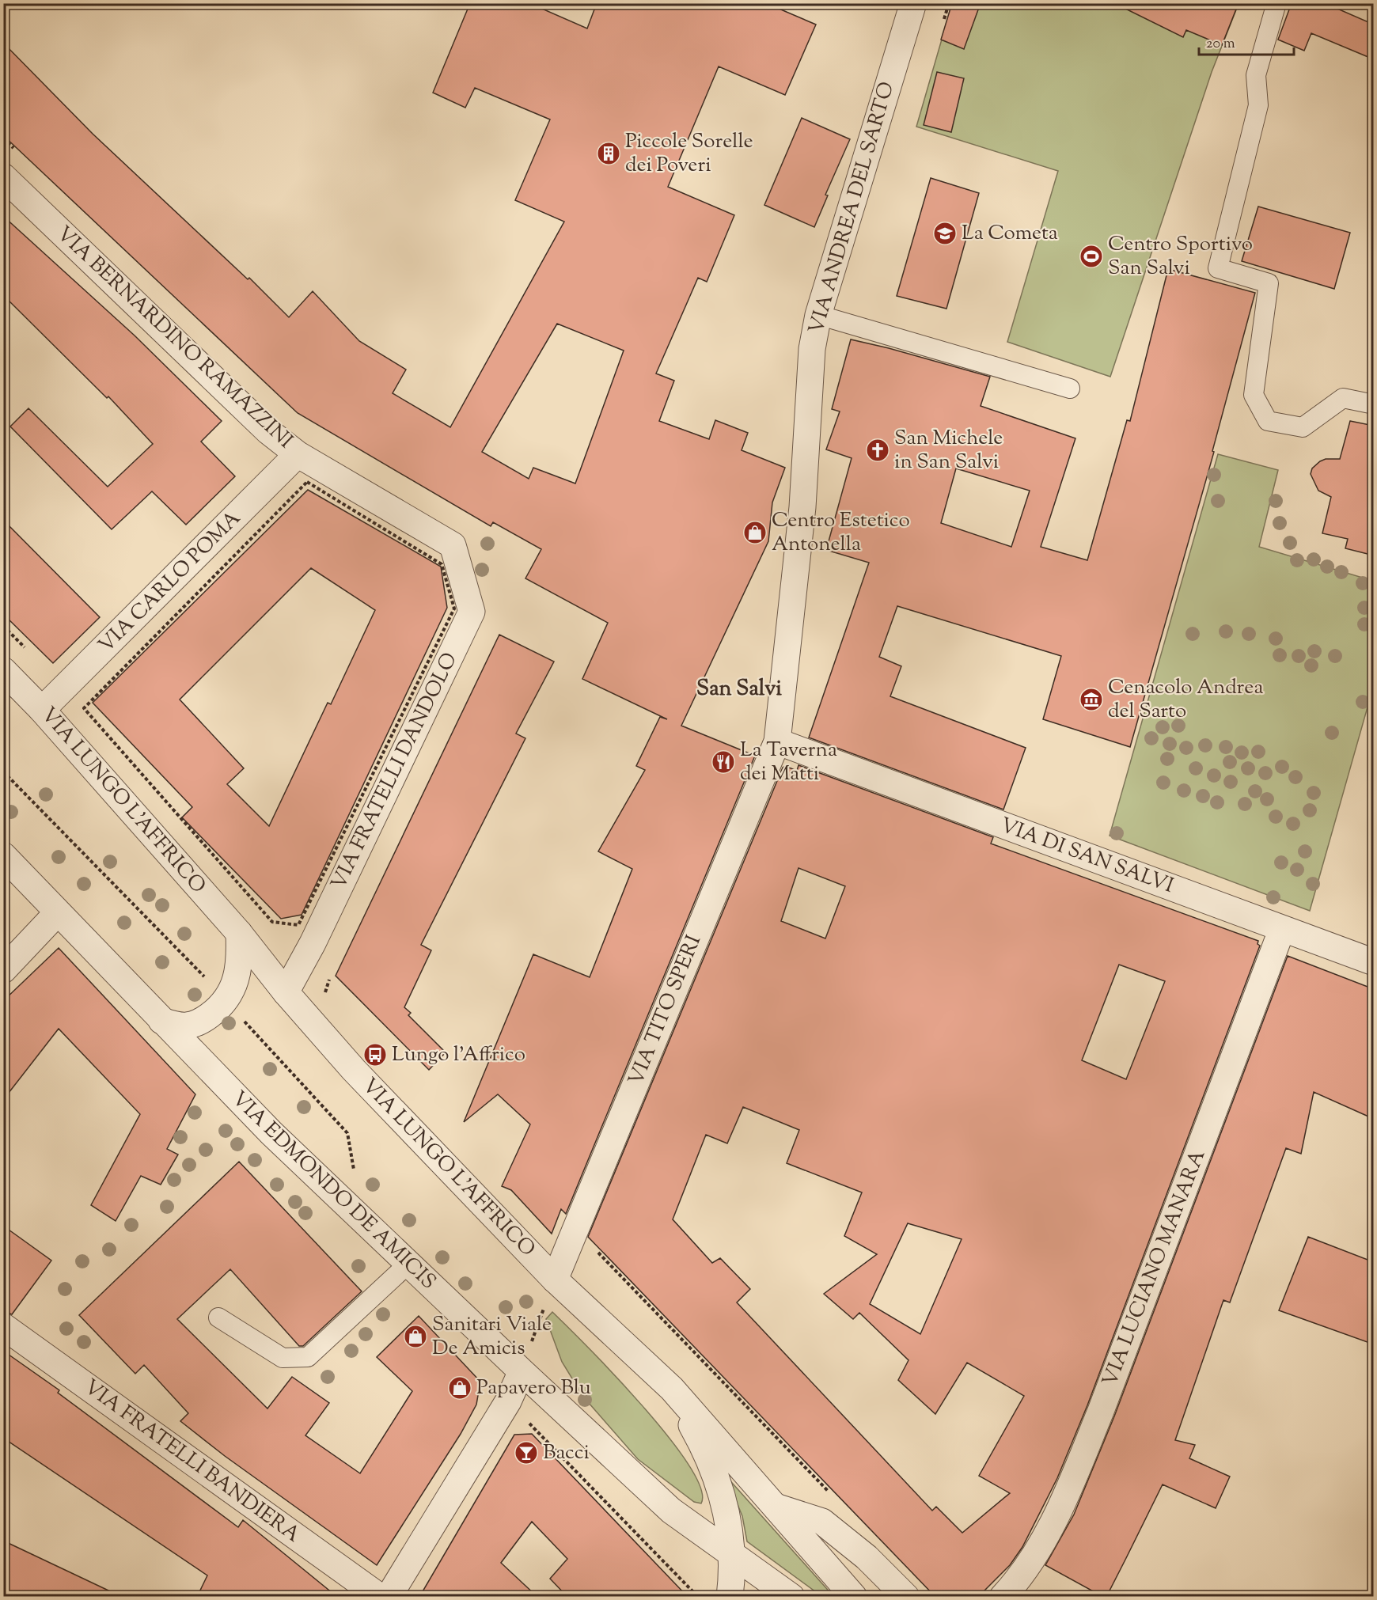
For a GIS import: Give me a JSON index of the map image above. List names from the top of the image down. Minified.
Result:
{"streets":{"street":["VIA ANDREA DEL SARTO","VIA BERNARDINO RAMAZZINI","VIA CARLO POMA","VIA FRATELLI DANDOLO","VIA LUNGO L'AFFRICO","VIA DI SAN SALVI","VIA TITO SPERI","VIA EDMONDO DE AMICIS","VIA LUCIANO MANARA","VIA FRATELLI BANDIERA"]},"crossings":[["VIA ANDREA DEL SARTO","VIA DI SAN SALVI"],["VIA ANDREA DEL SARTO","VIA TITO SPERI"],["VIA BERNARDINO RAMAZZINI","VIA CARLO POMA"],["VIA BERNARDINO RAMAZZINI","VIA FRATELLI DANDOLO"],["VIA CARLO POMA","VIA LUNGO L'AFFRICO"],["VIA FRATELLI DANDOLO","VIA LUNGO L'AFFRICO"],["VIA LUNGO L'AFFRICO","VIA TITO SPERI"],["VIA LUNGO L'AFFRICO","VIA EDMONDO DE AMICIS"],["VIA DI SAN SALVI","VIA TITO SPERI"],["VIA DI SAN SALVI","VIA LUCIANO MANARA"]],"districts":["San Salvi"],"places":{"building":["Piccole Sorelle dei Poveri"],"school or university":["La Cometa"],"sports":["Centro Sportivo San Salvi"],"church":["San Michele in San Salvi"],"shop":["Centro Estetico Antonella","Sanitari Viale De Amicis","Papavero Blu"],"museum":["Cenacolo Andrea del Sarto"],"restaurant":["La Taverna dei Matti"],"bus stop":["Lungo l'Affrico"],"bar":["Bacci"]},"scale_bar":"20 m"}
